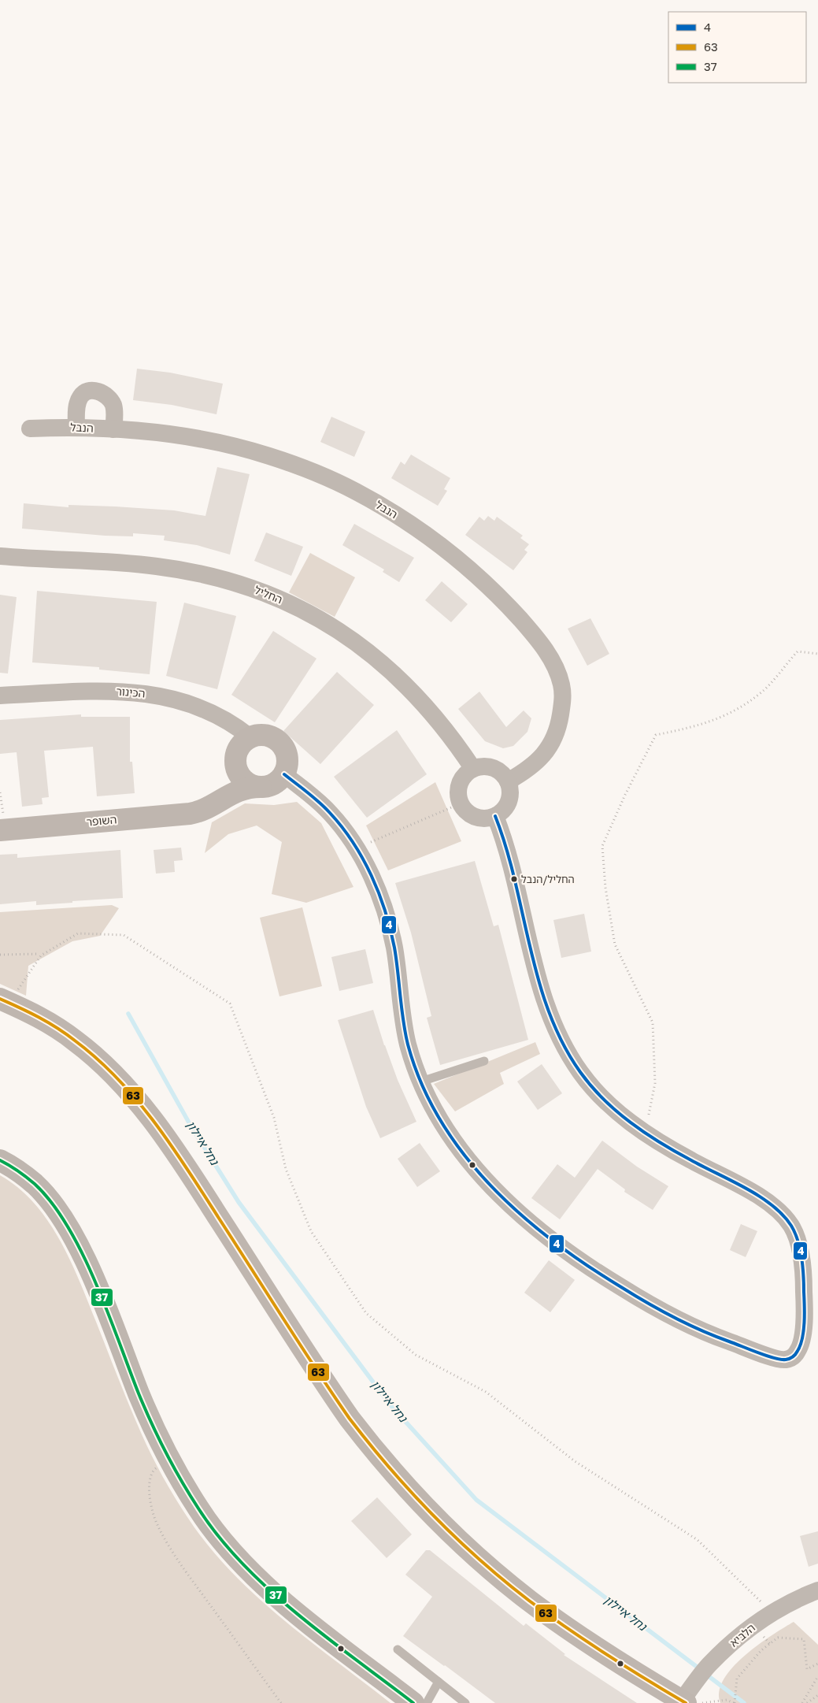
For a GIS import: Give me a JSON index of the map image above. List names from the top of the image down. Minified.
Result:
{"streets":{"street":["הנבל","החליל","הכינור","השופר","הלביא"]},"crossings":[["הנבל","החליל"],["הכינור","השופר"]],"water":["נחל איילון"],"places":["החליל/הנבל"],"lines":["transit line 4","transit line 63","transit line 37"],"legend":["4","63","37"]}
